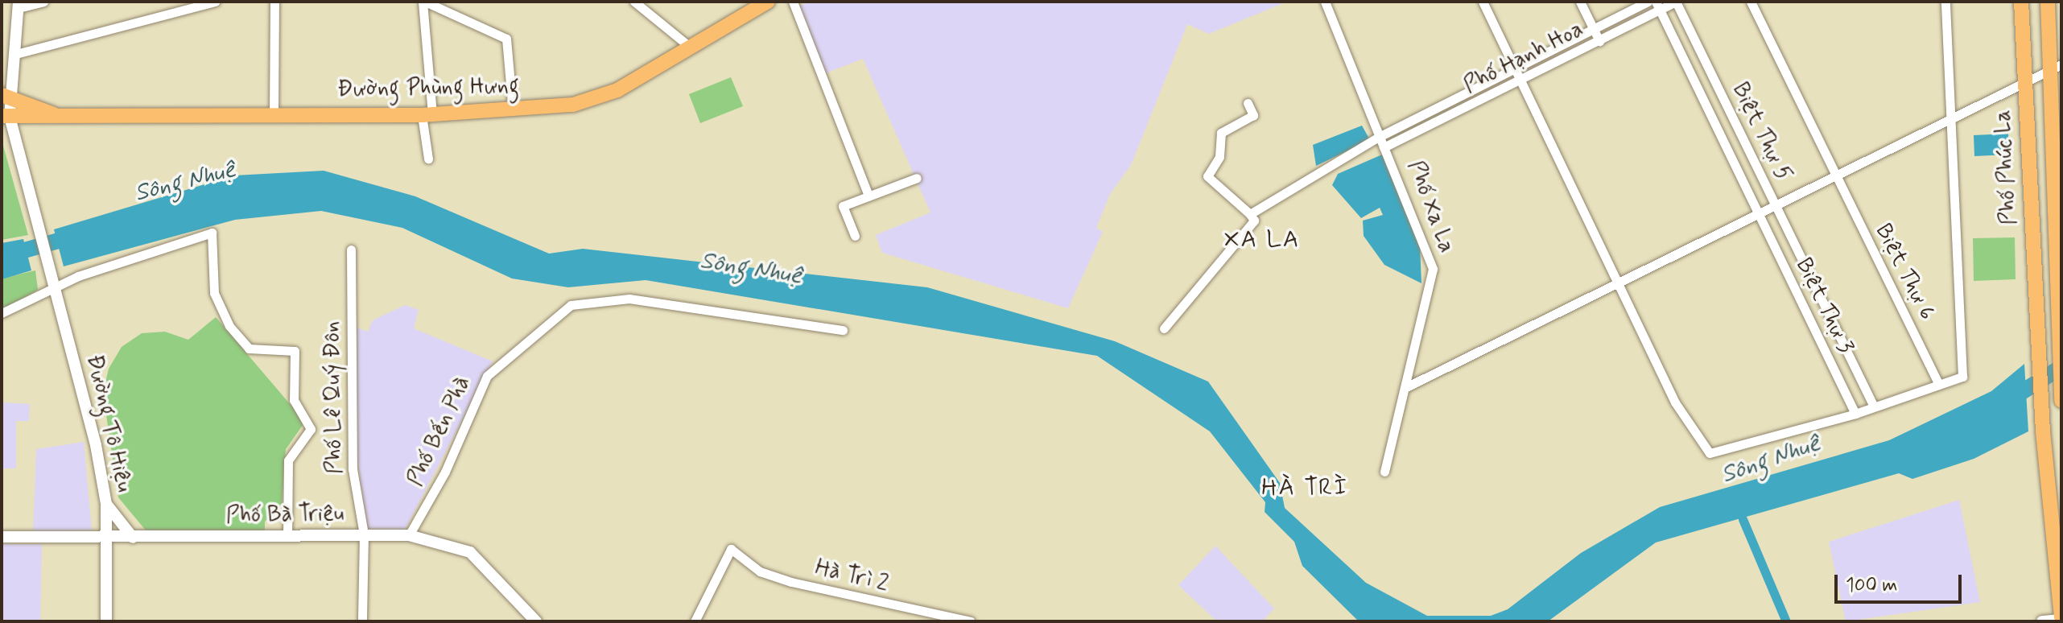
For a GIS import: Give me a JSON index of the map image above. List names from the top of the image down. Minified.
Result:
{"streets":{"main road":["Đường Phùng Hưng","Phố Phúc La"],"street":["Phố Hạnh Hoa","Biệt Thự 5","Phố Xa La","Biệt Thự 6","Biệt Thự 3","Phố Lê Quý Đôn","Đường Tô Hiệu","Phố Bến Phà","Phố Bà Triệu","Hà Trì 2"]},"crossings":[["Phố Hạnh Hoa","Biệt Thự 5"],["Phố Hạnh Hoa","Phố Xa La"],["Phố Hạnh Hoa","Biệt Thự 3"],["Đường Phùng Hưng","Đường Tô Hiệu"],["Biệt Thự 5","Biệt Thự 6"],["Phố Lê Quý Đôn","Phố Bà Triệu"],["Đường Tô Hiệu","Phố Bà Triệu"],["Phố Bến Phà","Phố Bà Triệu"]],"districts":["XA LA","HÀ TRÌ"],"water":["Sông Nhuệ"],"scale_bar":"100 m"}
